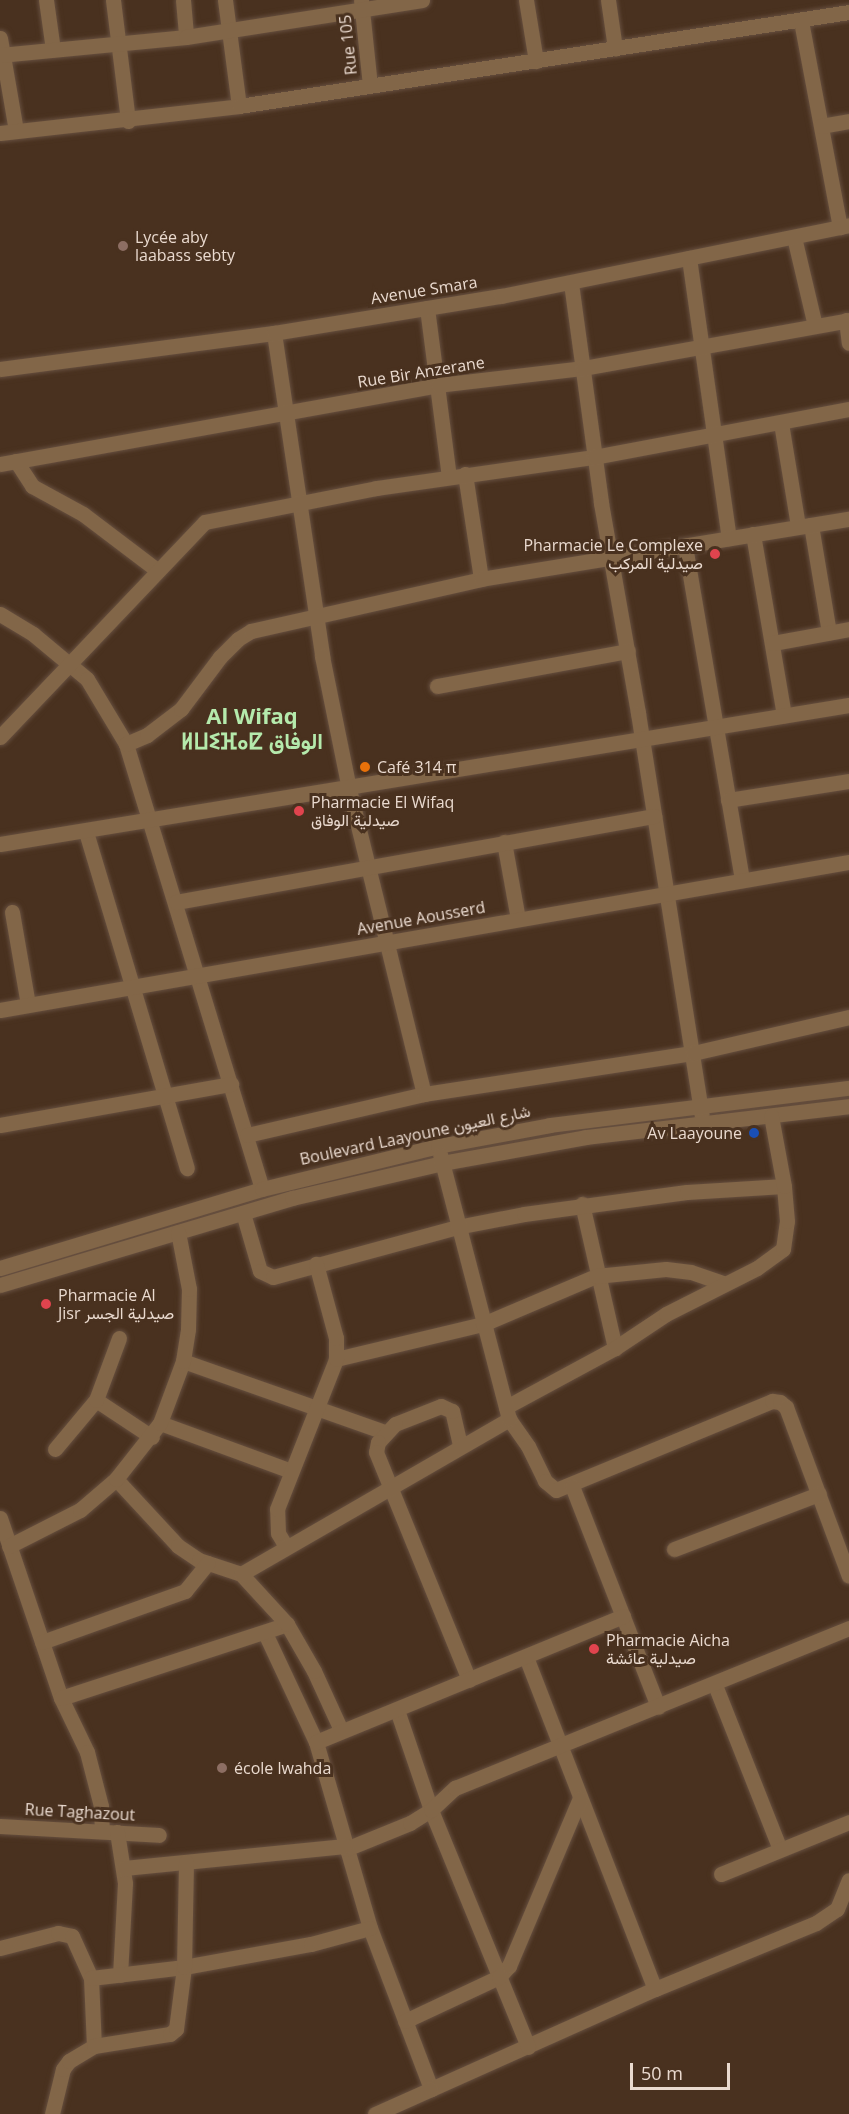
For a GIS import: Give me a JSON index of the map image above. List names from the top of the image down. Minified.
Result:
{"streets":{"street":["Rue 105","Avenue Smara","Rue Bir Anzerane","Avenue Aousserd","Boulevard Laayoune شارع العيون","Rue Taghazout"]},"districts":["Al Wifaq ⵍⵡⵉⴼⴰⵇ الوفاق"],"places":["Lycée aby laabass sebty","Pharmacie Le Complexe صيدلية المركب","Café 314 π","Pharmacie El Wifaq صيدلية الوفاق","Av Laayoune","Pharmacie Al Jisr صيدلية الجسر","Pharmacie Aicha صيدلية عائشة","école lwahda"],"scale_bar":"50 m"}
